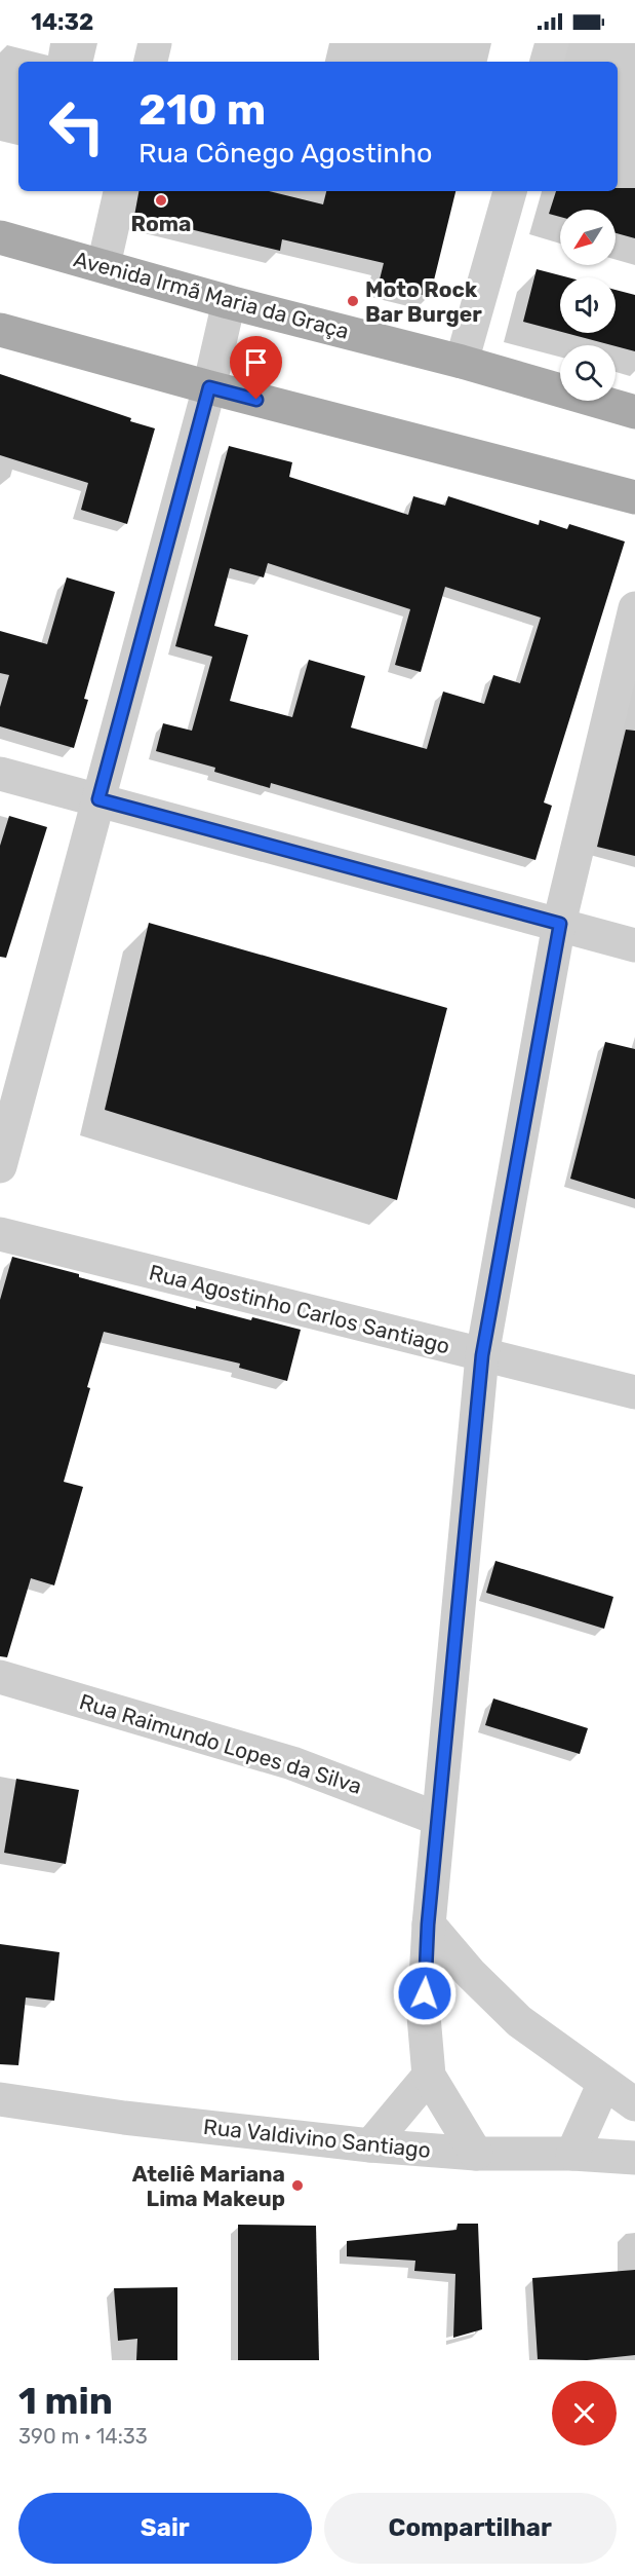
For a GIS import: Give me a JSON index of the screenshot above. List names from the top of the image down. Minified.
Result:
{"streets":{"main road":["Avenida Irmã Maria da Graça"],"street":["Rua Agostinho Carlos Santiago","Rua Raimundo Lopes da Silva","Rua Valdivino Santiago"]},"places":["Roma","Moto Rock Bar Burger","Ateliê Mariana Lima Makeup"],"north":"bottom left","page":{"status":"14:32","turn":["210 m","Rua Cônego Agostinho"],"heading":["1 min","390 m · 14:33"],"buttons":["Sair","Compartilhar"]}}
